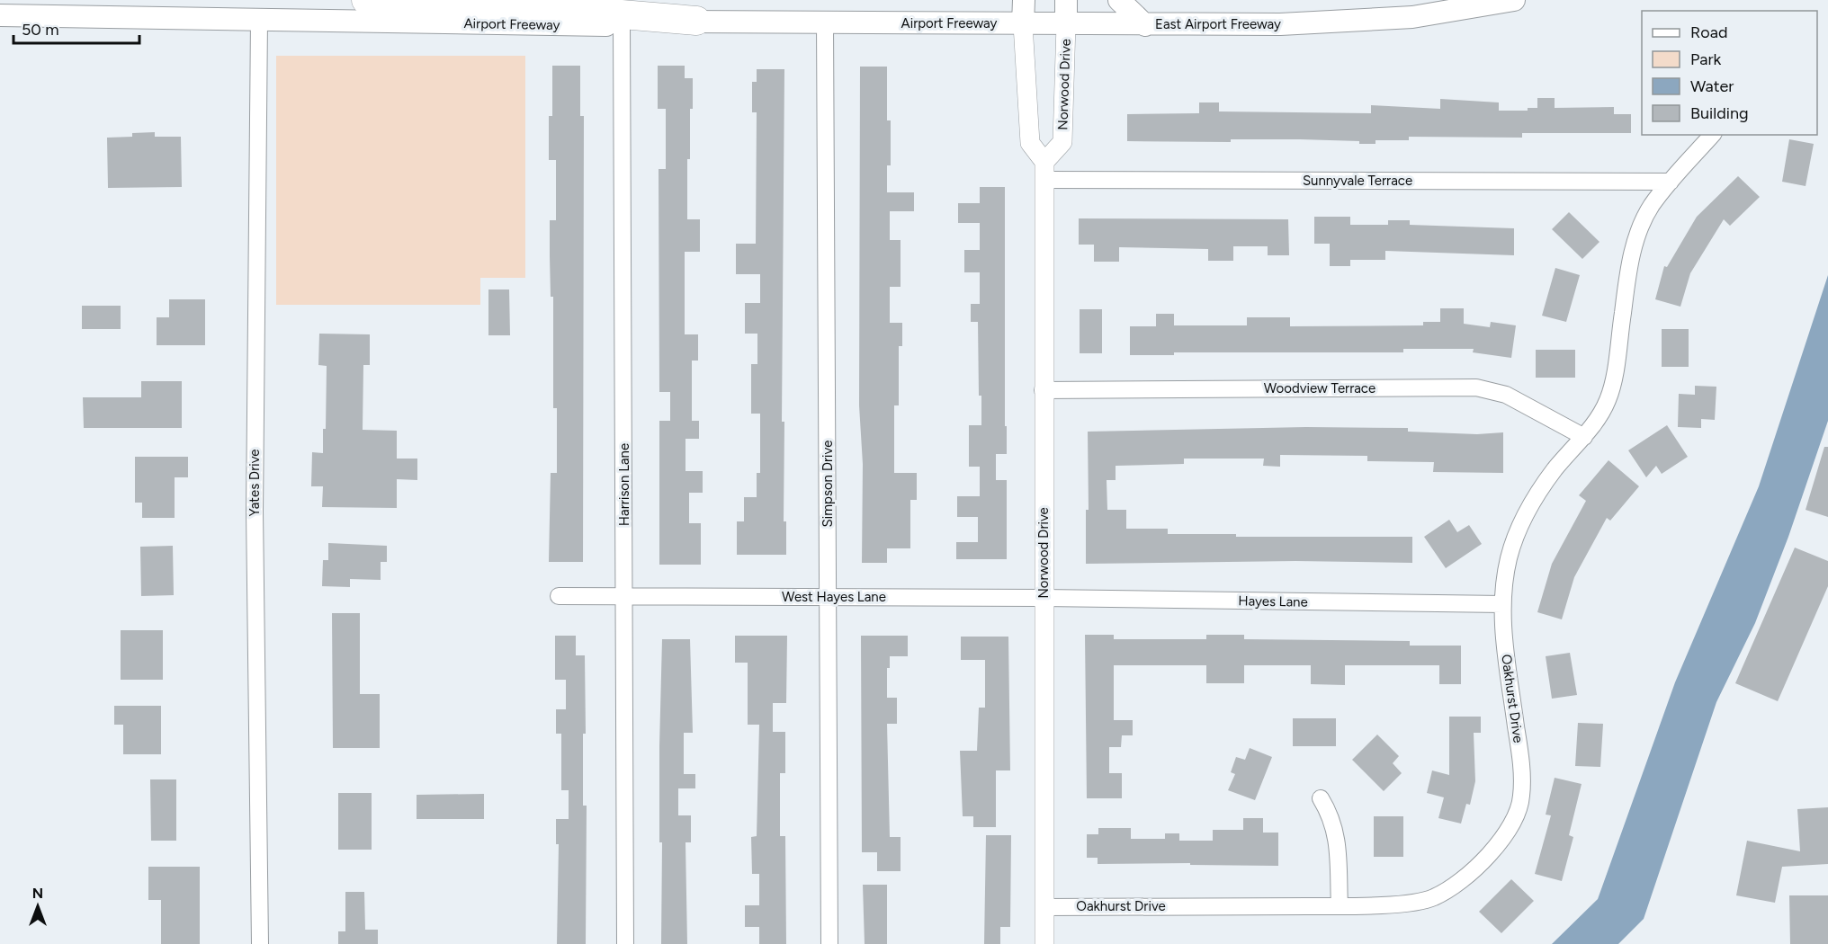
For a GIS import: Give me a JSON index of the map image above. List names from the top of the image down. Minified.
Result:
{"streets":{"main road":["Airport Freeway","East Airport Freeway","Norwood Drive"],"street":["Sunnyvale Terrace","Woodview Terrace","Yates Drive","Simpson Drive","Harrison Lane","West Hayes Lane","Hayes Lane","Oakhurst Drive"]},"crossings":[["Airport Freeway","East Airport Freeway"],["Airport Freeway","Yates Drive"],["Airport Freeway","Simpson Drive"],["Airport Freeway","Harrison Lane"],["East Airport Freeway","Norwood Drive"],["Norwood Drive","Sunnyvale Terrace"],["Norwood Drive","Woodview Terrace"],["Norwood Drive","West Hayes Lane"],["Norwood Drive","Hayes Lane"],["Norwood Drive","Oakhurst Drive"],["Sunnyvale Terrace","Oakhurst Drive"],["Woodview Terrace","Oakhurst Drive"],["Simpson Drive","West Hayes Lane"],["Harrison Lane","West Hayes Lane"],["West Hayes Lane","Hayes Lane"],["Hayes Lane","Oakhurst Drive"]],"legend":["Road","Park","Water","Building"],"scale_bar":"50 m","north":"top"}
